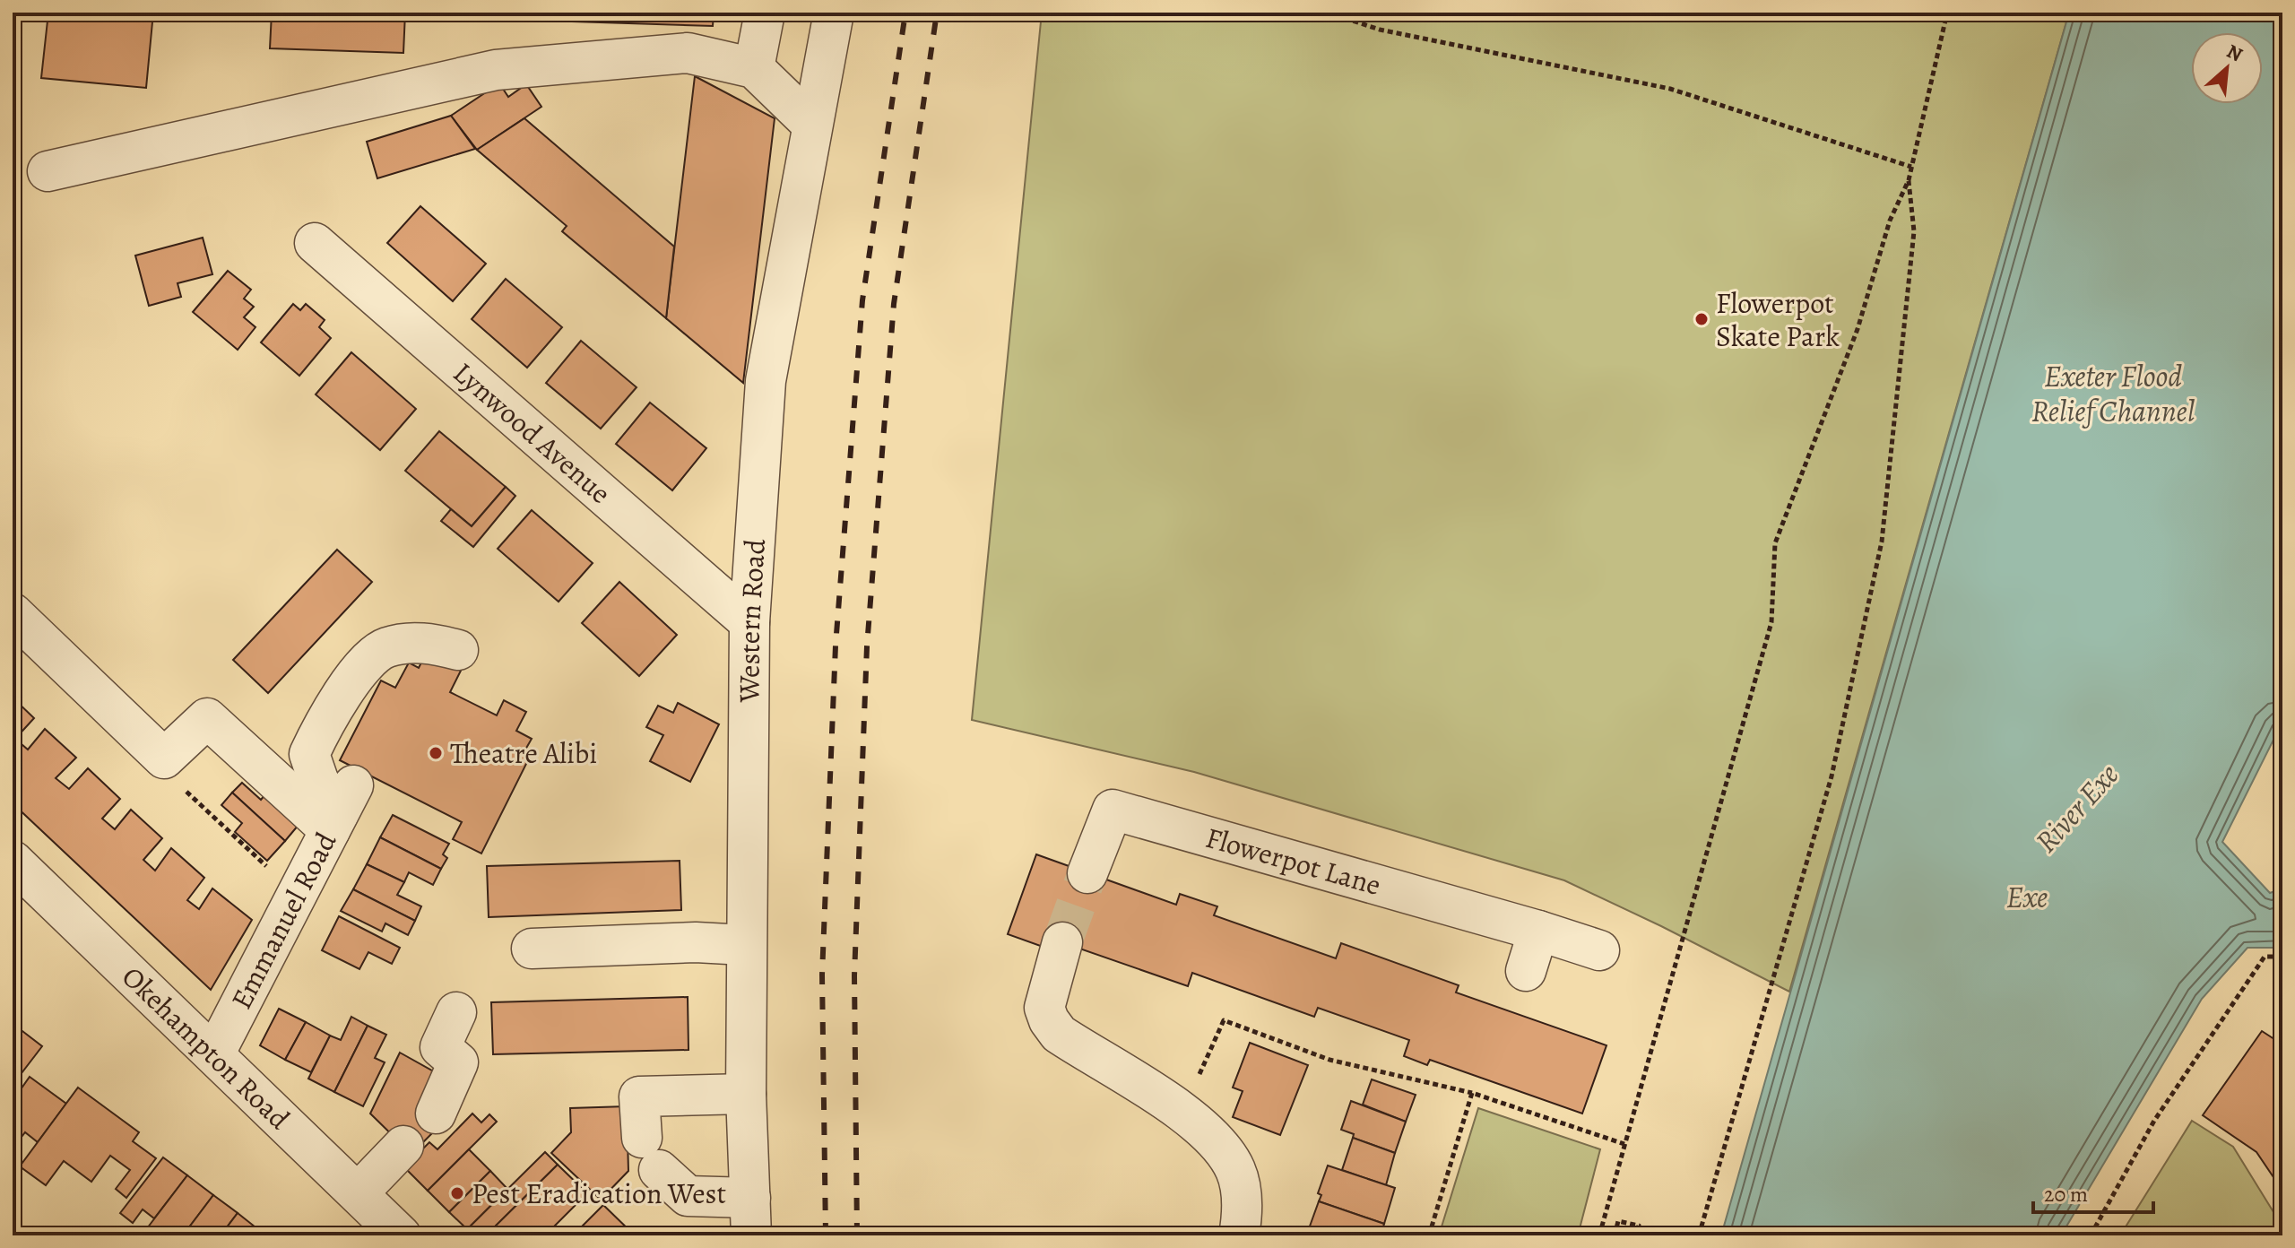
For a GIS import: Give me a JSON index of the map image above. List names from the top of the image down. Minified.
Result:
{"streets":{"street":["Lynwood Avenue","Western Road","Flowerpot Lane","Emmanuel Road","Okehampton Road"]},"crossings":[["Lynwood Avenue","Western Road"],["Emmanuel Road","Okehampton Road"]],"water":["Exeter Flood Relief Channel","River Exe","Exe"],"places":["Flowerpot Skate Park","Theatre Alibi","Pest Eradication West"],"scale_bar":"20 m","north":"top right"}
